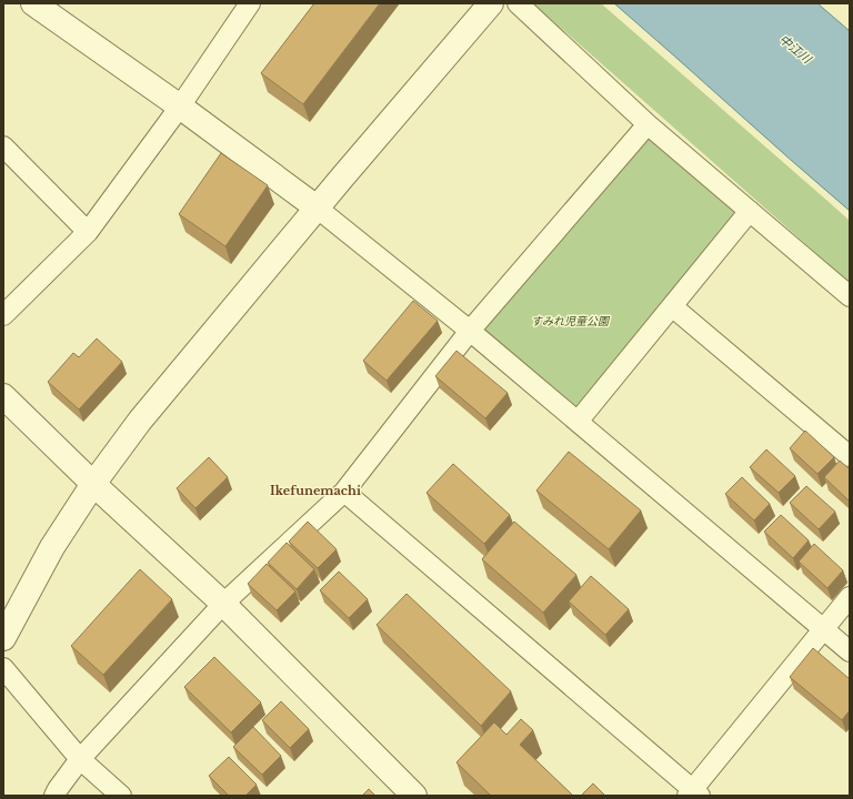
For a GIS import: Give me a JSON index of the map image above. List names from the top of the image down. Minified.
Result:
{"districts":["Ikefunemachi"],"water":["中江川"],"parks":["すみれ児童公園"]}
